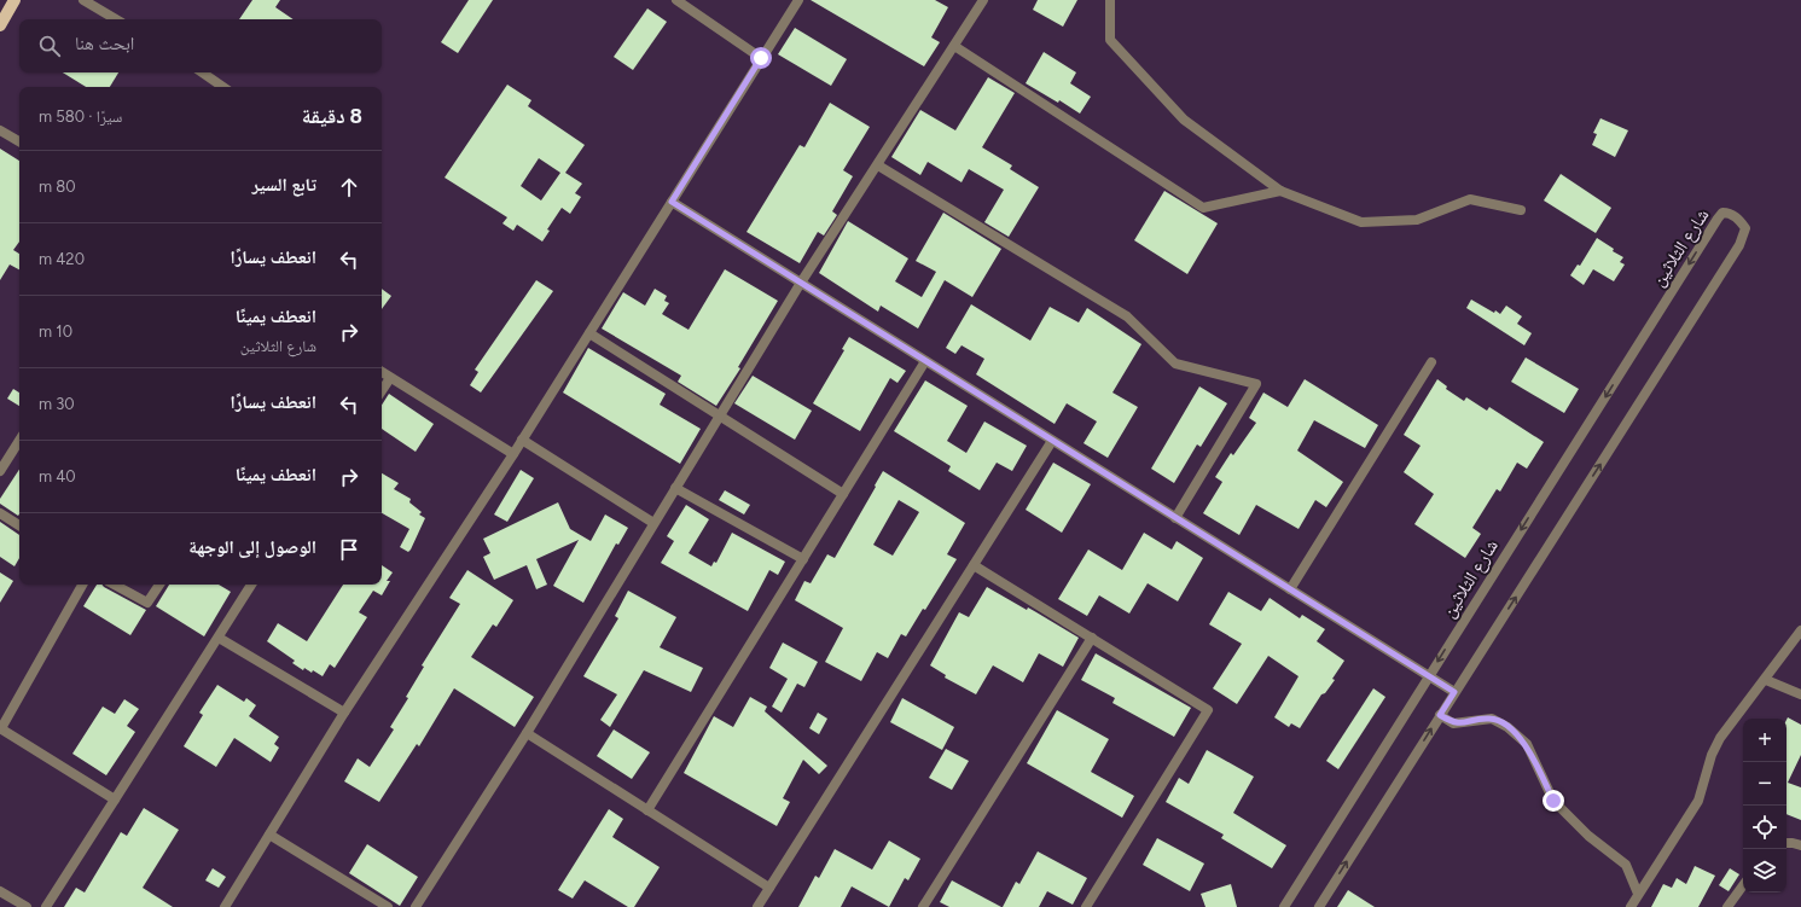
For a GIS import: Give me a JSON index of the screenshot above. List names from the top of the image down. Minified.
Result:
{"streets":{"street":["شارع الثلاثين"]},"page":{"search":"ابحث هنا","heading":["8 دقيقة","سيرًا · 580 m"],"list":[["تابع السير","80 m"],["انعطف يسارًا","420 m"],["انعطف يمينًا","شارع الثلاثين","10 m"],["انعطف يسارًا","30 m"],["انعطف يمينًا","40 m"],"الوصول إلى الوجهة"],"map_buttons":["+","−"]}}
